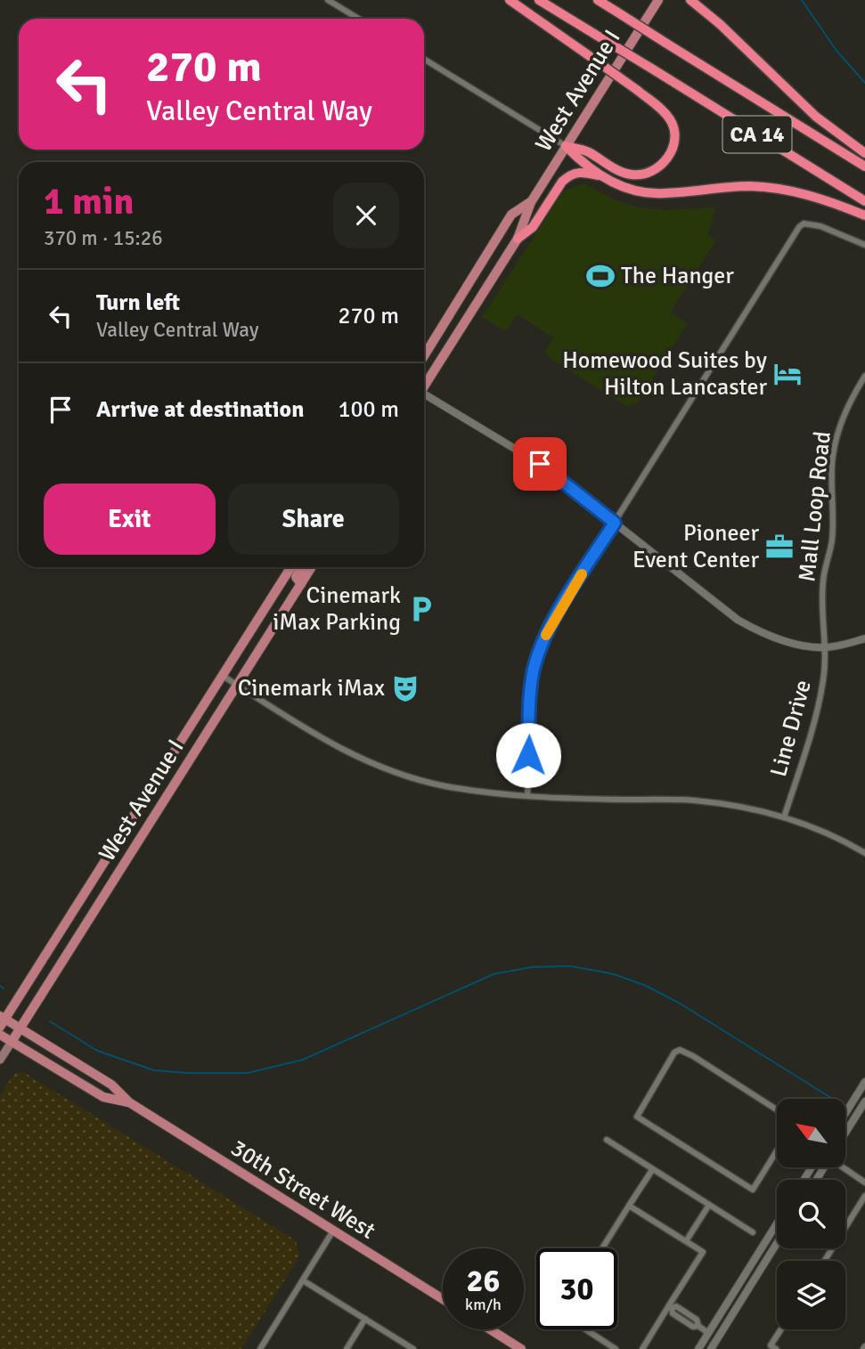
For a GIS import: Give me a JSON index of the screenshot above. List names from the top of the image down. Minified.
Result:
{"streets":{"highway":["CA 14"],"main road":["West Avenue I","30th Street West"],"street":["Mall Loop Road","Line Drive"]},"crossings":[["West Avenue I","30th Street West"],["Mall Loop Road","Line Drive"]],"places":{"sports":["The Hanger"],"hotel":["Homewood Suites by Hilton Lancaster"],"office":["Pioneer Event Center"],"parking":["Cinemark iMax Parking"],"theatre":["Cinemark iMax"]},"north":"top left","page":{"turn":["270 m","Valley Central Way"],"heading":["1 min","370 m · 15:26"],"list":[{"name":"Turn left","note":"Valley Central Way","value":"270 m"},{"name":"Arrive at destination","value":"100 m"}],"buttons":["Exit","Share"],"speed":"26 km/h","limit":"30"}}
